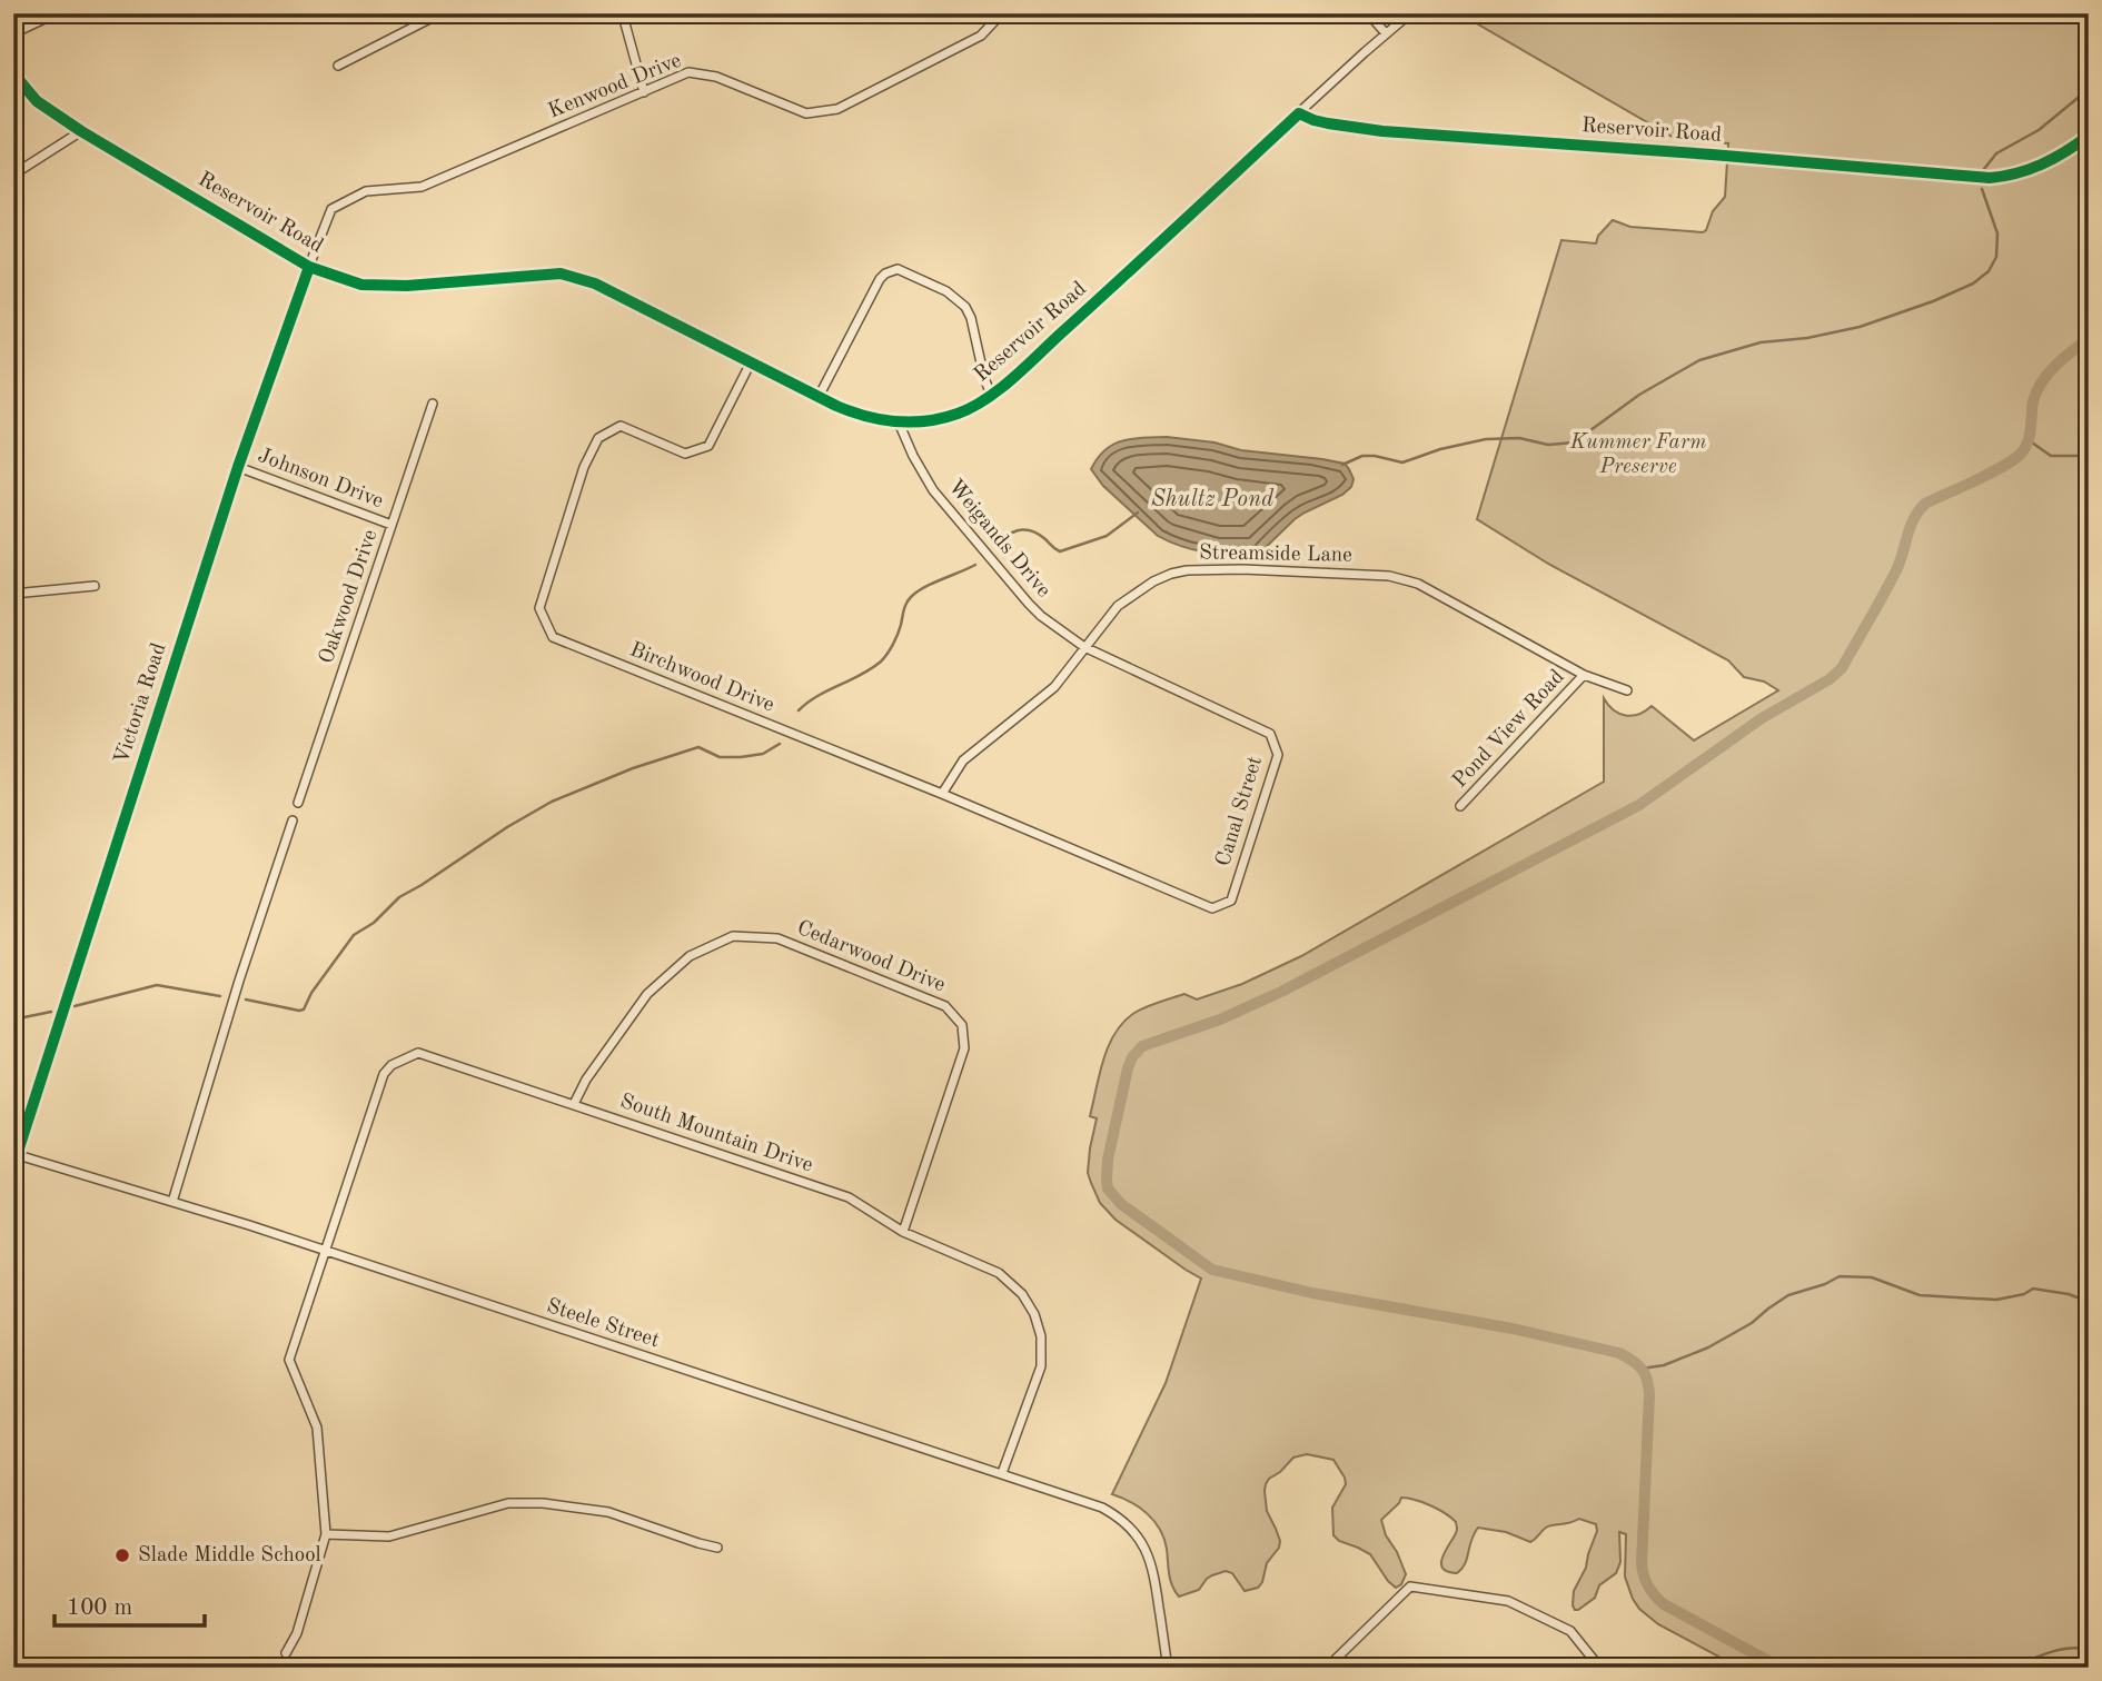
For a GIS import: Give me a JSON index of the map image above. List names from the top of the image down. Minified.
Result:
{"streets":{"street":["Kenwood Drive","Reservoir Road","Johnson Drive","Weigands Drive","Streamside Lane","Oakwood Drive","Birchwood Drive","Victoria Road","Pond View Road","Canal Street","Cedarwood Drive","South Mountain Drive","Steele Street"]},"crossings":[["Kenwood Drive","Reservoir Road"],["Kenwood Drive","Victoria Road"],["Reservoir Road","Weigands Drive"],["Reservoir Road","Birchwood Drive"],["Reservoir Road","Victoria Road"],["Johnson Drive","Oakwood Drive"],["Johnson Drive","Victoria Road"],["Weigands Drive","Streamside Lane"],["Weigands Drive","Canal Street"],["Streamside Lane","Birchwood Drive"],["Streamside Lane","Pond View Road"],["Birchwood Drive","Canal Street"],["Victoria Road","Steele Street"],["Cedarwood Drive","South Mountain Drive"],["South Mountain Drive","Steele Street"]],"water":["Shultz Pond"],"parks":["Kummer Farm Preserve"],"places":["Slade Middle School"],"scale_bar":"100 m"}
